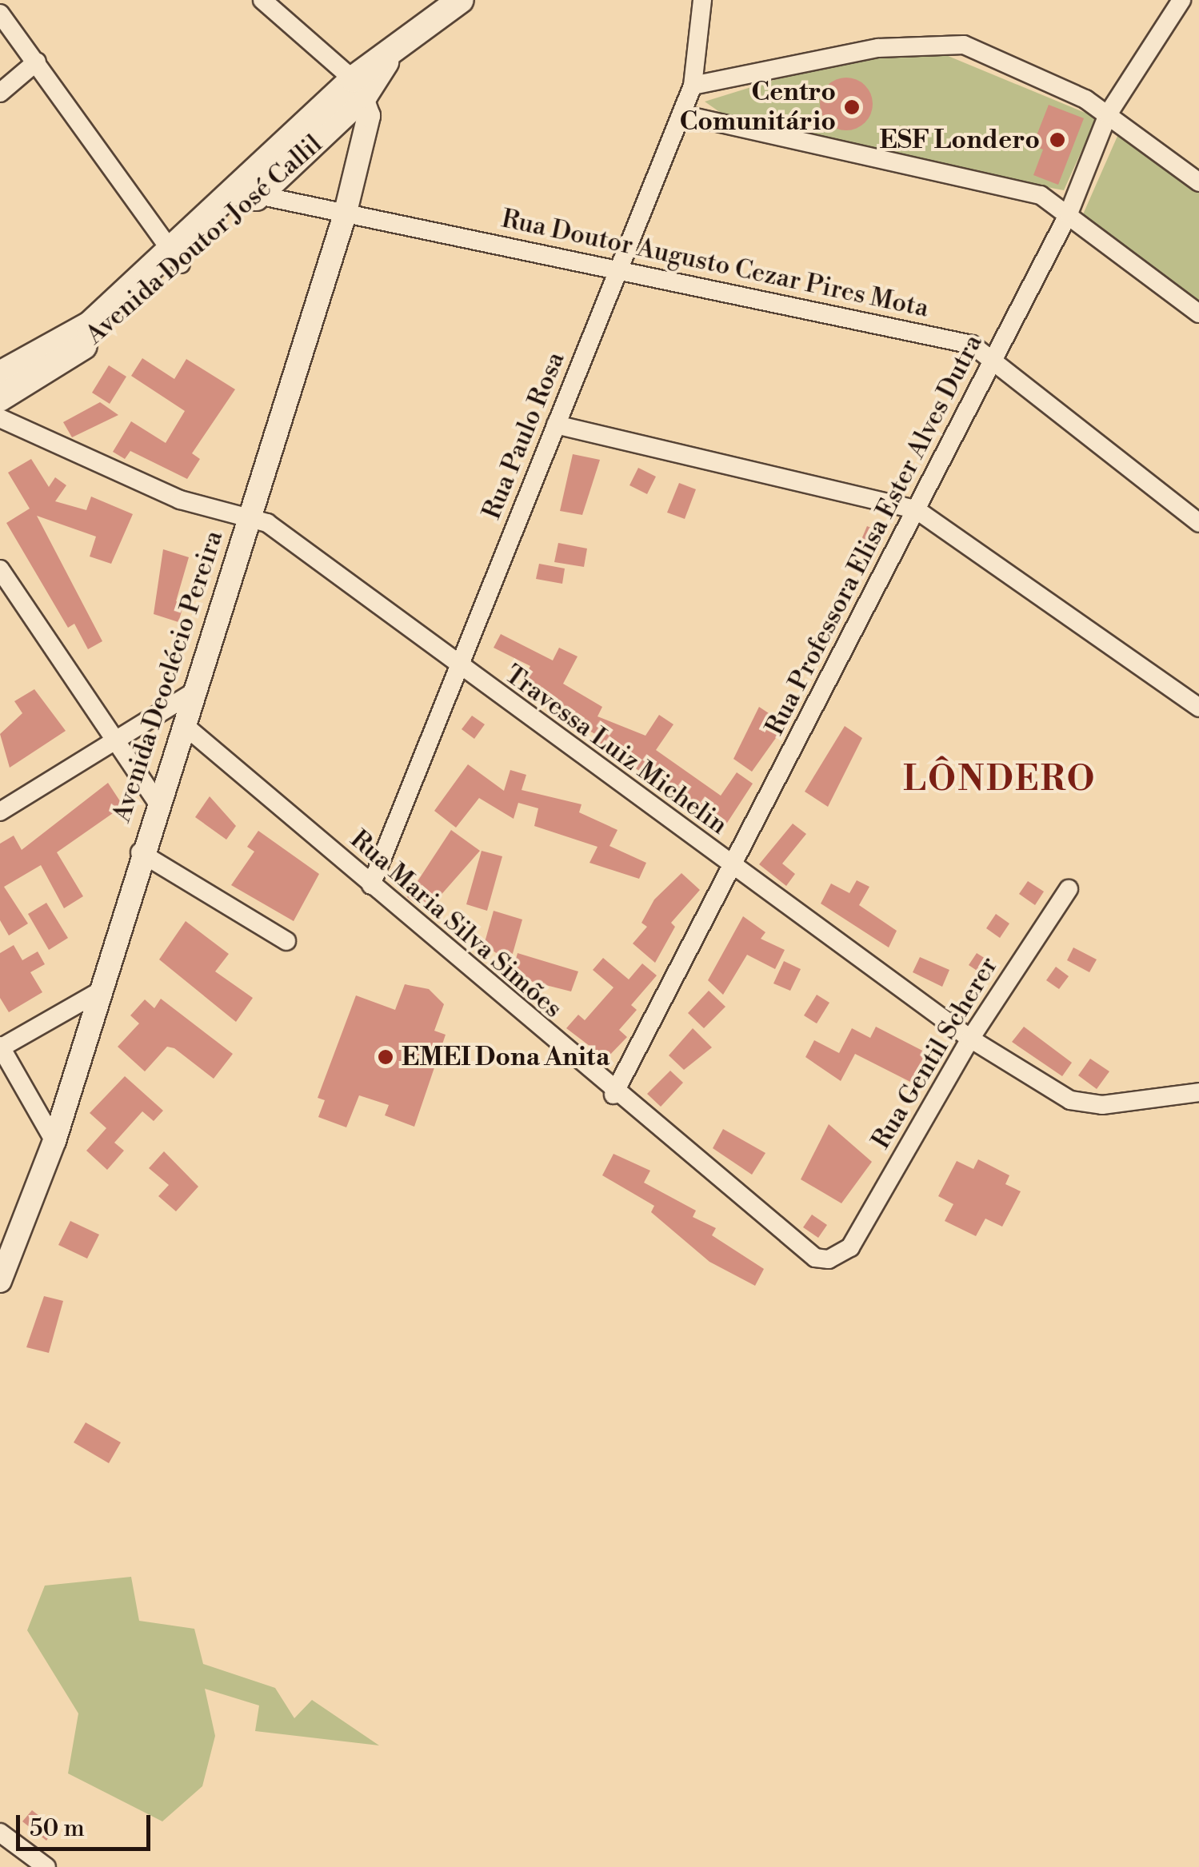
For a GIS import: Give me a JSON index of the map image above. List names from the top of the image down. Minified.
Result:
{"streets":{"main road":["Avenida Doutor José Callil"],"street":["Rua Doutor Augusto Cezar Pires Mota","Rua Paulo Rosa","Rua Professora Elisa Ester Alves Dutra","Avenida Deoclécio Pereira","Travessa Luiz Michelin","Rua Maria Silva Simões","Rua Gentil Scherer"]},"crossings":[["Avenida Doutor José Callil","Rua Doutor Augusto Cezar Pires Mota"],["Avenida Doutor José Callil","Avenida Deoclécio Pereira"],["Rua Doutor Augusto Cezar Pires Mota","Rua Paulo Rosa"],["Rua Doutor Augusto Cezar Pires Mota","Rua Professora Elisa Ester Alves Dutra"],["Rua Doutor Augusto Cezar Pires Mota","Avenida Deoclécio Pereira"],["Rua Paulo Rosa","Travessa Luiz Michelin"],["Rua Paulo Rosa","Rua Maria Silva Simões"],["Rua Professora Elisa Ester Alves Dutra","Travessa Luiz Michelin"],["Rua Professora Elisa Ester Alves Dutra","Rua Maria Silva Simões"],["Avenida Deoclécio Pereira","Travessa Luiz Michelin"],["Avenida Deoclécio Pereira","Rua Maria Silva Simões"],["Travessa Luiz Michelin","Rua Gentil Scherer"],["Rua Maria Silva Simões","Rua Gentil Scherer"]],"districts":["LÔNDERO"],"places":["Centro Comunitário","ESF Londero","EMEI Dona Anita"],"scale_bar":"50 m"}
